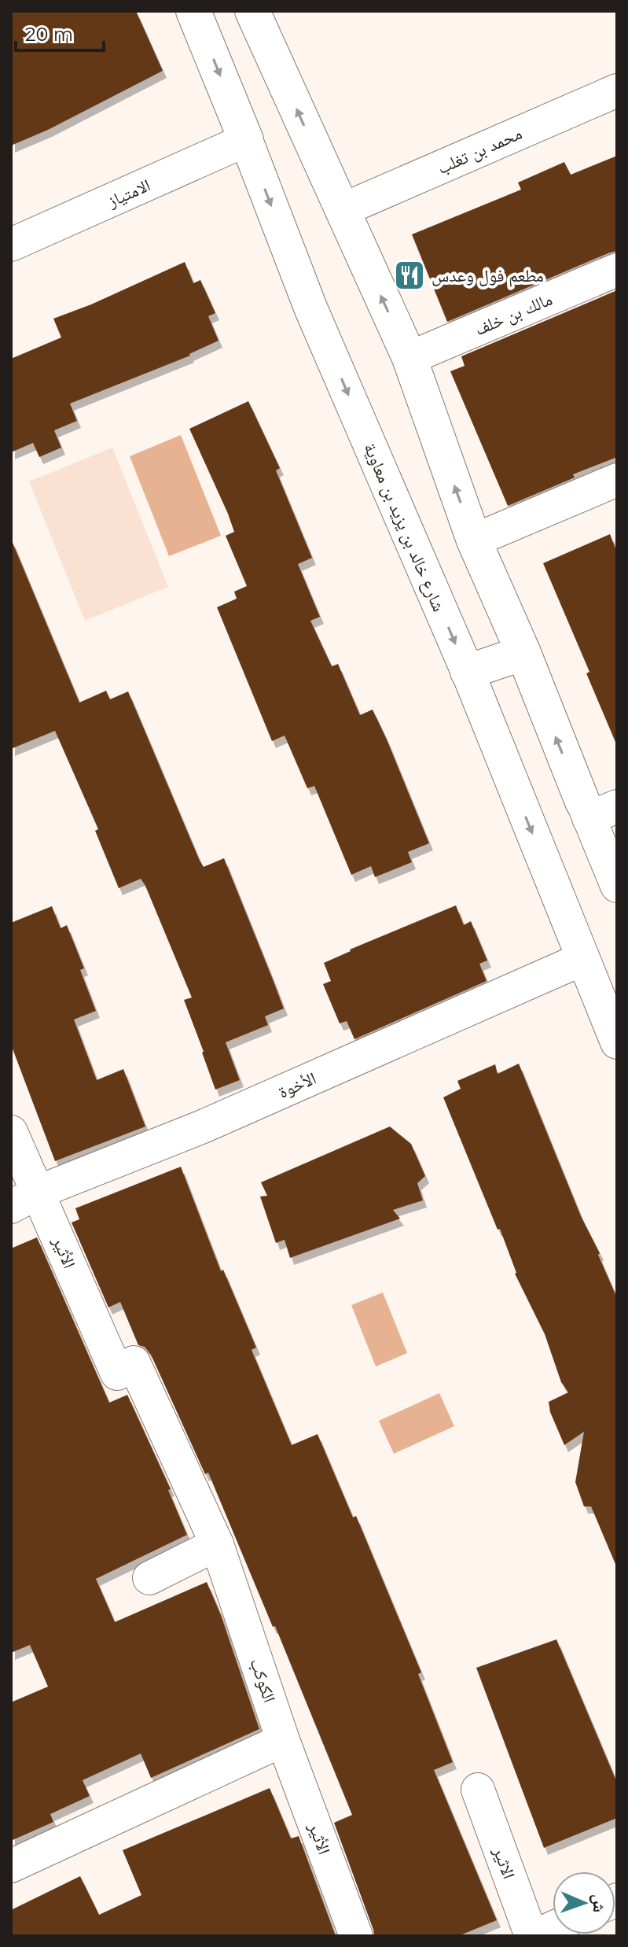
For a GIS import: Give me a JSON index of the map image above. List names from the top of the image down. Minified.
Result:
{"streets":{"main road":["شارع خالد بن يزيد بن معاوية"],"street":["محمد بن تغلب","الامتياز","مالك بن خلف","الأخوة","الأثير","الكوكب","الاثير"]},"crossings":[["الامتياز","شارع خالد بن يزيد بن معاوية"],["شارع خالد بن يزيد بن معاوية","الأخوة"],["الأخوة","الأثير"],["الأثير","الكوكب"]],"places":{"restaurant":["مطعم فول وعدس"]},"scale_bar":"20 m","north":"right"}
